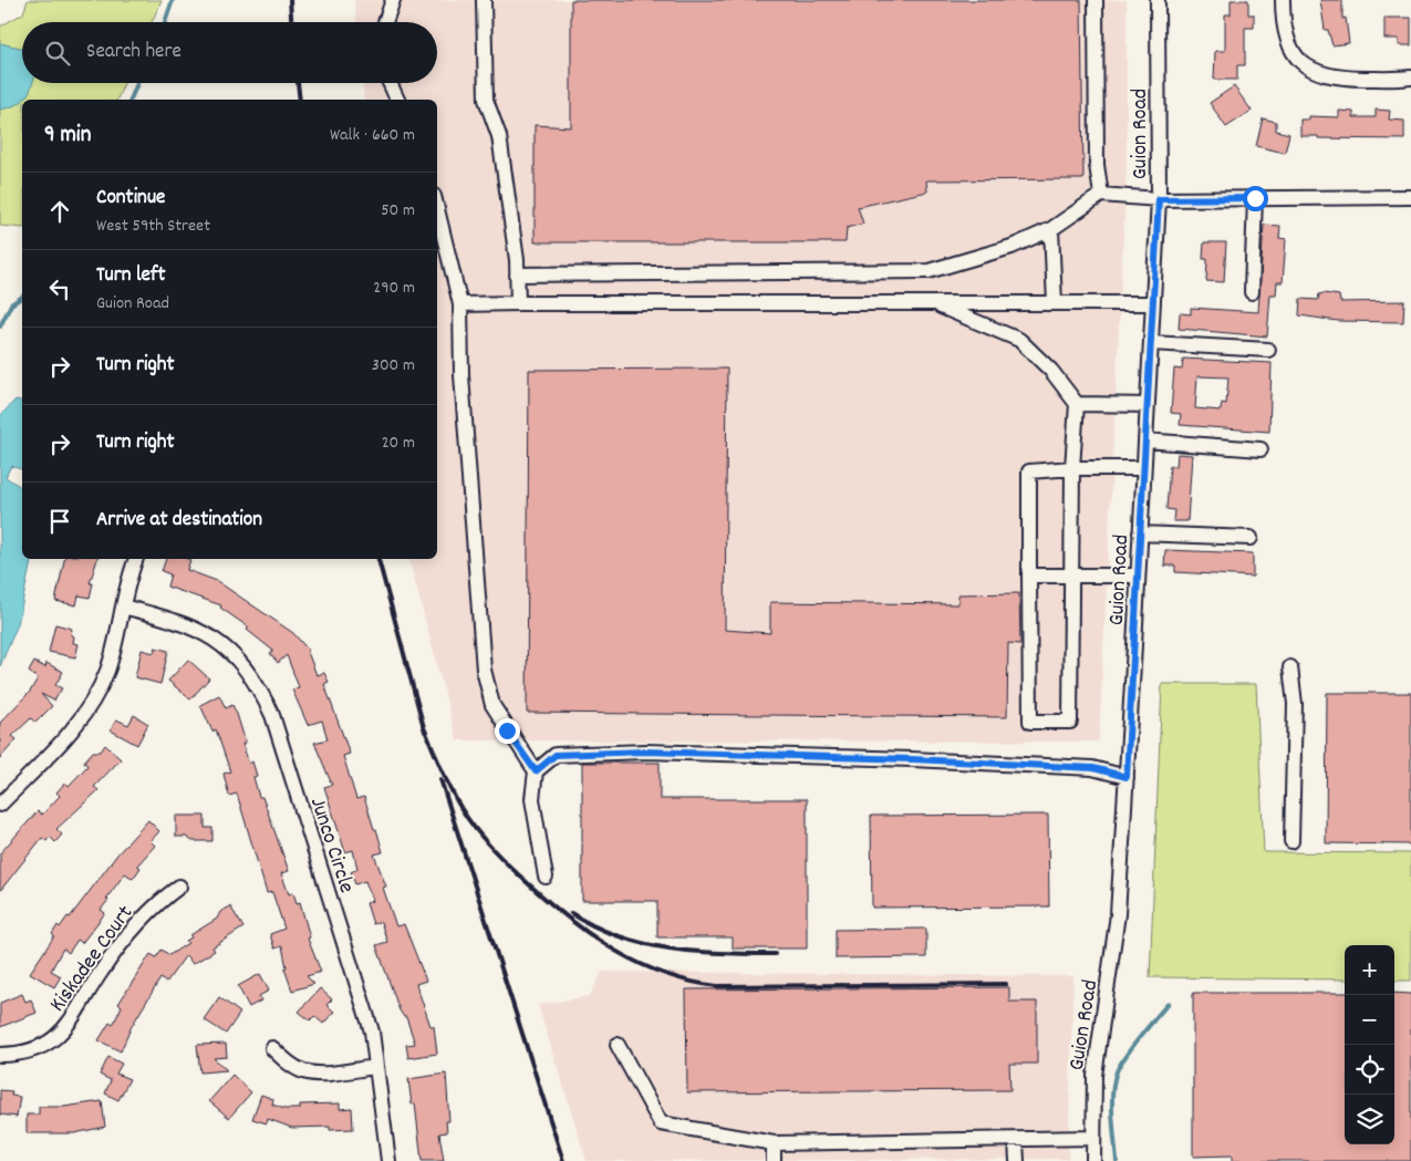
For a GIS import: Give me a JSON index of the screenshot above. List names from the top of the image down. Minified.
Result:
{"streets":{"street":["Guion Road","Junco Circle","Kiskadee Court"]},"page":{"search":"Search here","heading":["9 min","Walk · 660 m"],"list":[["Continue","West 59th Street","50 m"],["Turn left","Guion Road","290 m"],["Turn right","300 m"],["Turn right","20 m"],"Arrive at destination"],"map_buttons":["+","−"]}}
